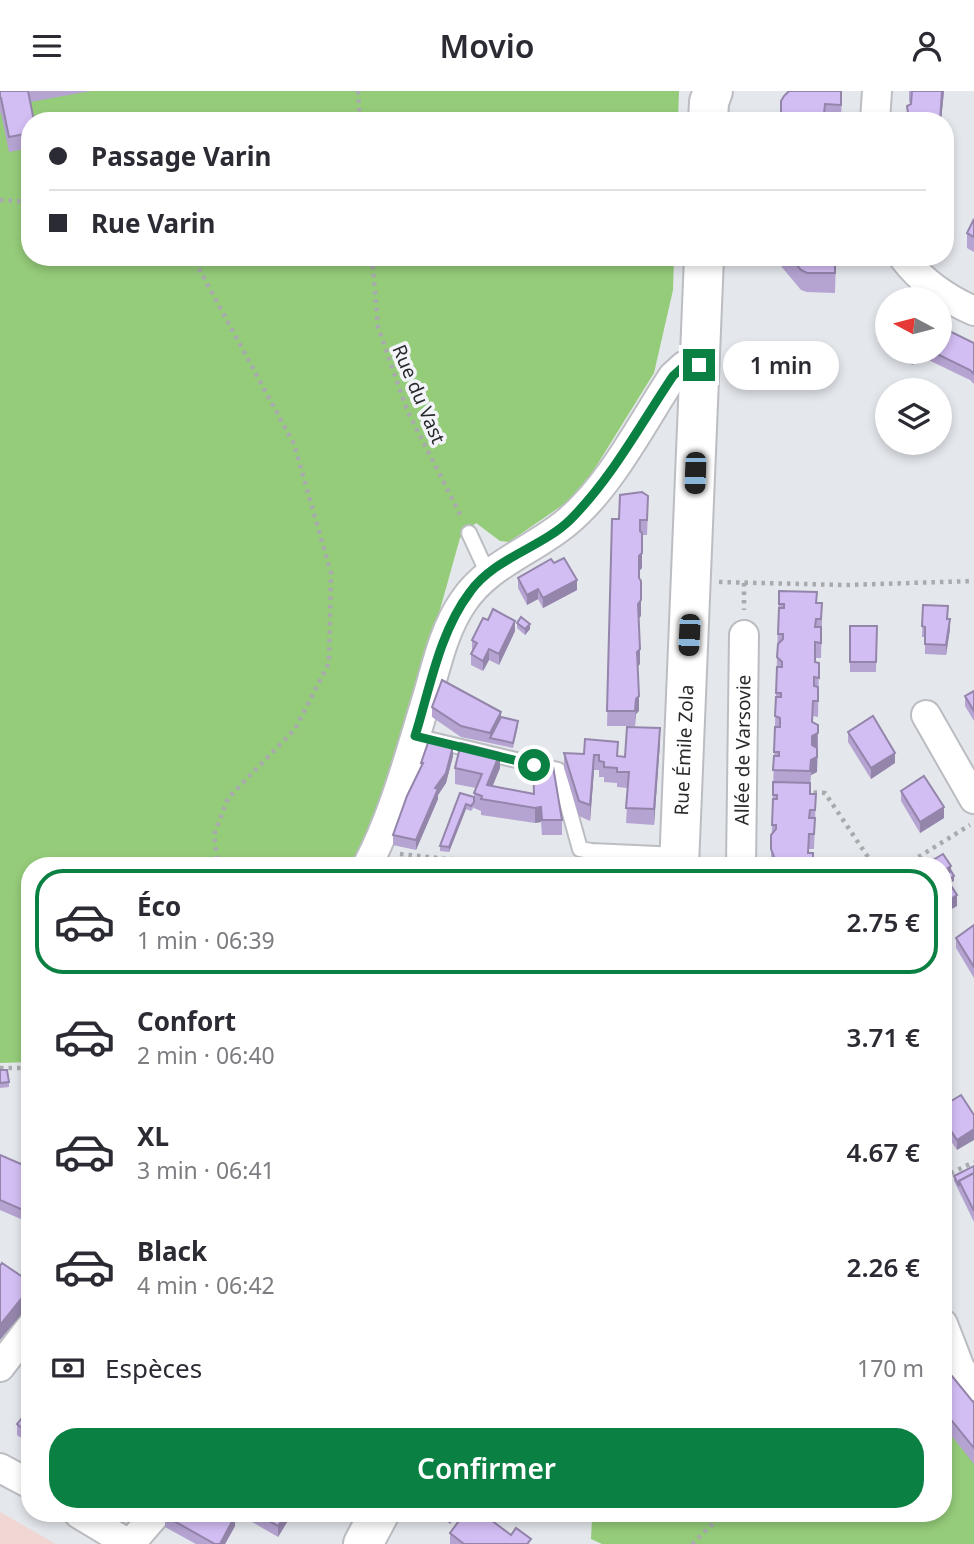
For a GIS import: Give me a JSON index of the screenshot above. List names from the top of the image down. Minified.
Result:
{"streets":{"main road":["Rue Émile Zola"],"street":["Allée de Varsovie"],"path":["Rue du Vast"]},"north":"left","page":{"header":"Movio","banner":["Passage Varin","Rue Varin"],"bubble":"1 min","list":[{"name":"Éco","note":"1 min · 06:39","value":"2.75 €"},{"name":"Confort","note":"2 min · 06:40","value":"3.71 €"},{"name":"XL","note":"3 min · 06:41","value":"4.67 €"},{"name":"Black","note":"4 min · 06:42","value":"2.26 €"}],"pay":["Espèces","170 m"],"buttons":"Confirmer"}}
